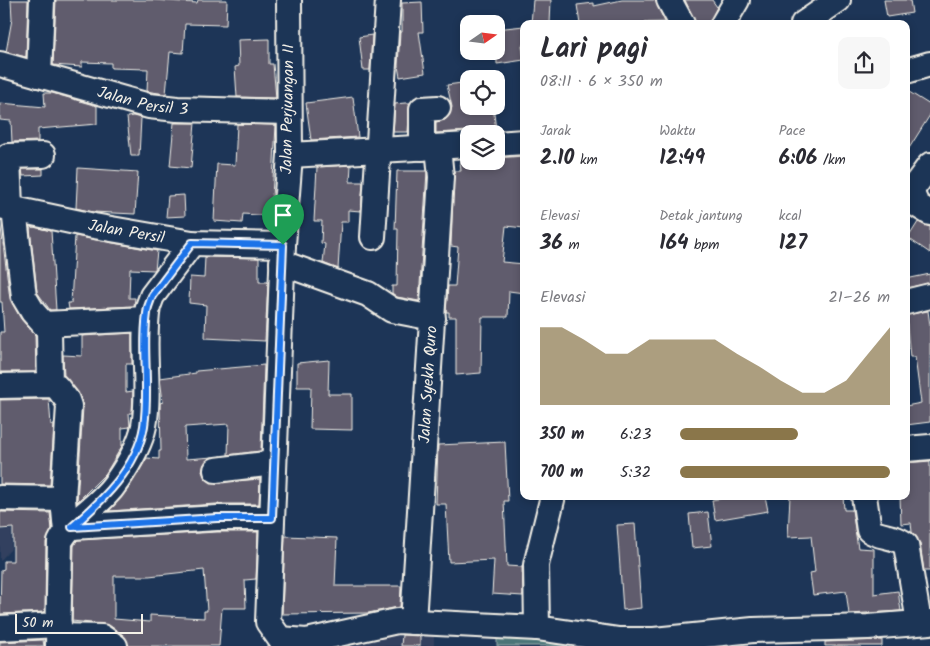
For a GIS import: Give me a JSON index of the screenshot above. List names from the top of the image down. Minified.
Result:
{"streets":{"street":["Jalan Persil 3","Jalan Perjuangan II","Jalan Persil","Jalan Syekh Quro"]},"crossings":[["Jalan Persil 3","Jalan Perjuangan II"],["Jalan Perjuangan II","Jalan Persil"],["Jalan Perjuangan II","Jalan Syekh Quro"],["Jalan Persil","Jalan Syekh Quro"]],"scale_bar":"50 m","north":"right","page":{"heading":["Lari pagi","08:11 · 6 × 350 m"],"stats":[["Jarak","2.10 km"],["Waktu","12:49"],["Pace","6:06 /km"],["Elevasi","36 m"],["Detak jantung","164 bpm"],["kcal","127"]],"chart":["Elevasi","21–26 m"],"list":[{"name":"350 m","note":"6:23"},{"name":"700 m","note":"5:32"}],"scale":"50 m"}}
